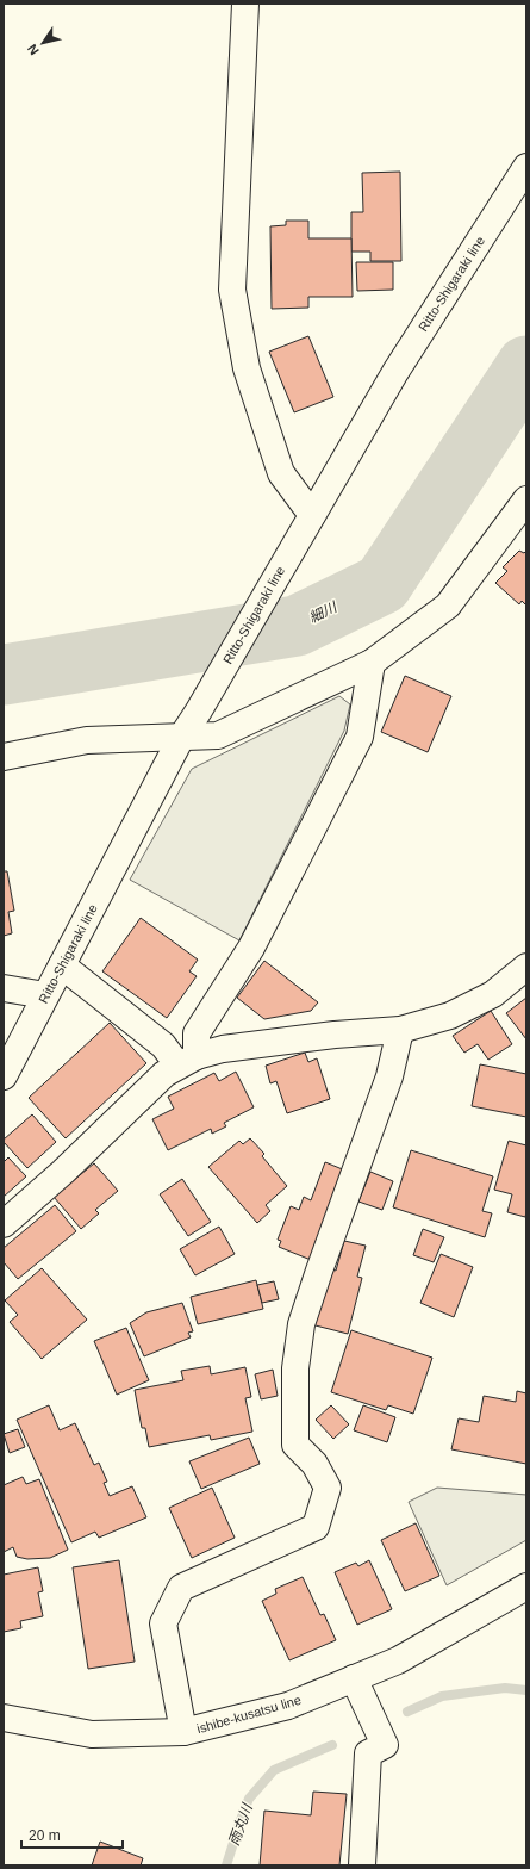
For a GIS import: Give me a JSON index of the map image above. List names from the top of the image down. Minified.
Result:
{"streets":{"main road":["Ritto-Shigaraki line","ishibe-kusatsu line"]},"water":["細川","雨丸川"],"scale_bar":"20 m","north":"bottom left"}
